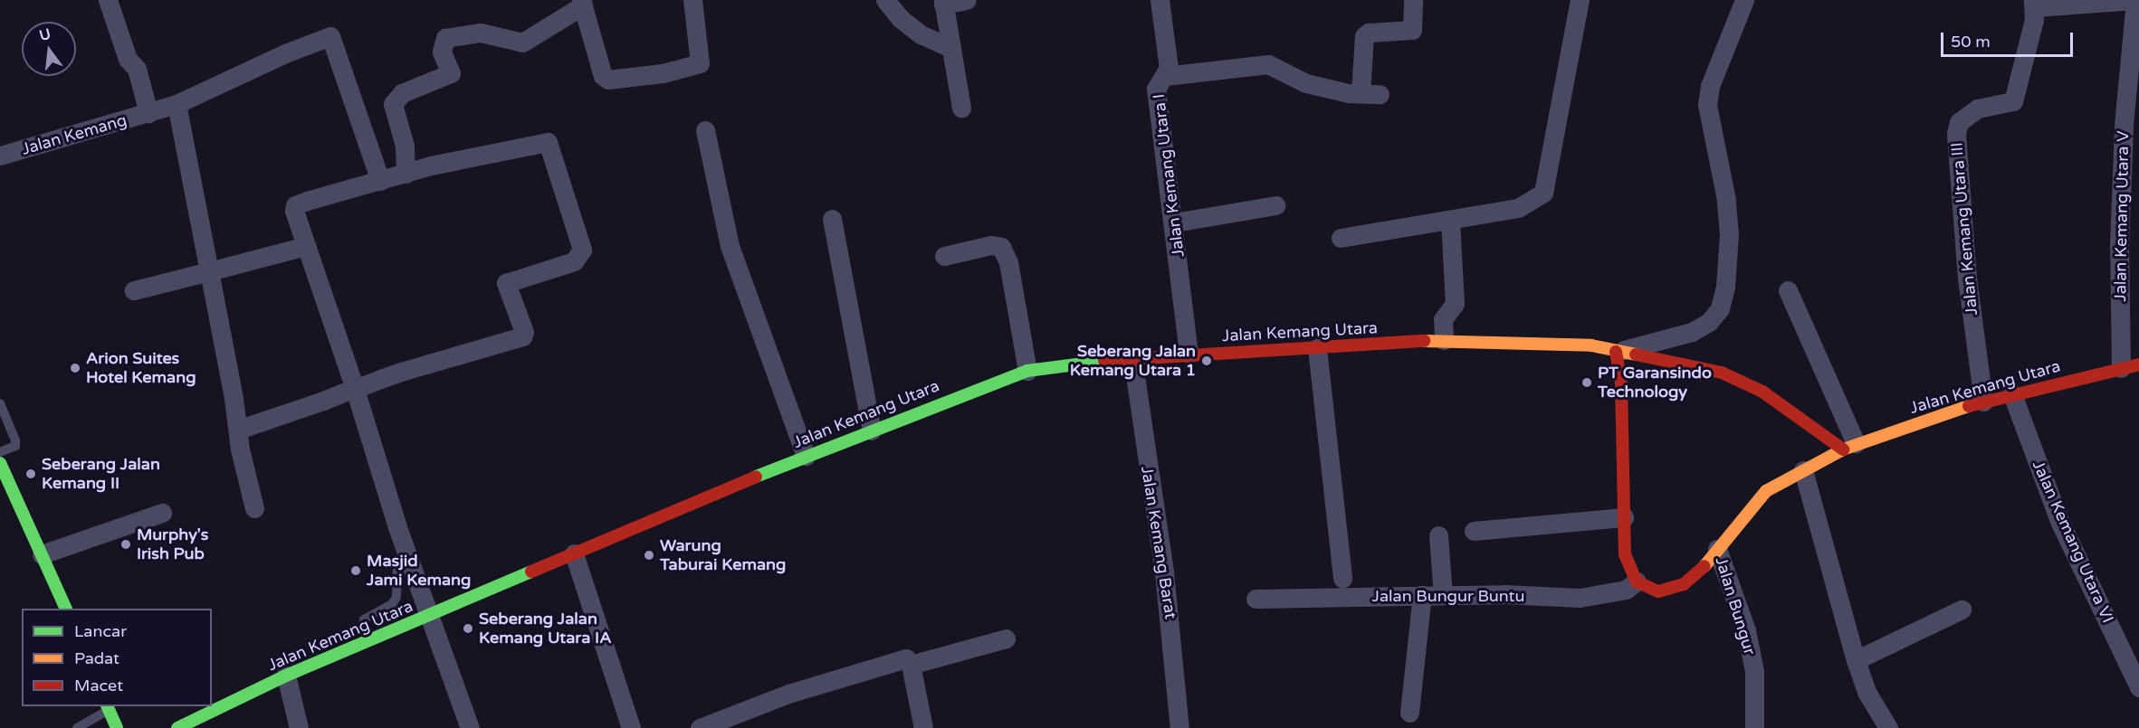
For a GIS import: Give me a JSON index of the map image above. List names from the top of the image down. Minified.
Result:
{"streets":{"street":["Jalan Kemang","Jalan Kemang Utara I","Jalan Kemang Utara V","Jalan Kemang Utara III","Jalan Kemang Utara","Jalan Kemang Utara VI","Jalan Kemang Barat","Jalan Bungur Buntu","Jalan Bungur"]},"crossings":[["Jalan Kemang Utara I","Jalan Kemang Utara"],["Jalan Kemang Utara V","Jalan Kemang Utara"],["Jalan Kemang Utara III","Jalan Kemang Utara"],["Jalan Kemang Utara","Jalan Kemang Utara VI"],["Jalan Kemang Utara","Jalan Kemang Barat"],["Jalan Kemang Utara","Jalan Bungur Buntu"],["Jalan Kemang Utara","Jalan Bungur"]],"places":["Seberang Jalan Kemang Utara 1","Arion Suites Hotel Kemang","PT Garansindo Technology","Seberang Jalan Kemang II","Murphy's Irish Pub","Warung Taburai Kemang","Masjid Jami Kemang","Seberang Jalan Kemang Utara IA"],"legend":["Lancar","Padat","Macet"],"scale_bar":"50 m","north":"top"}
